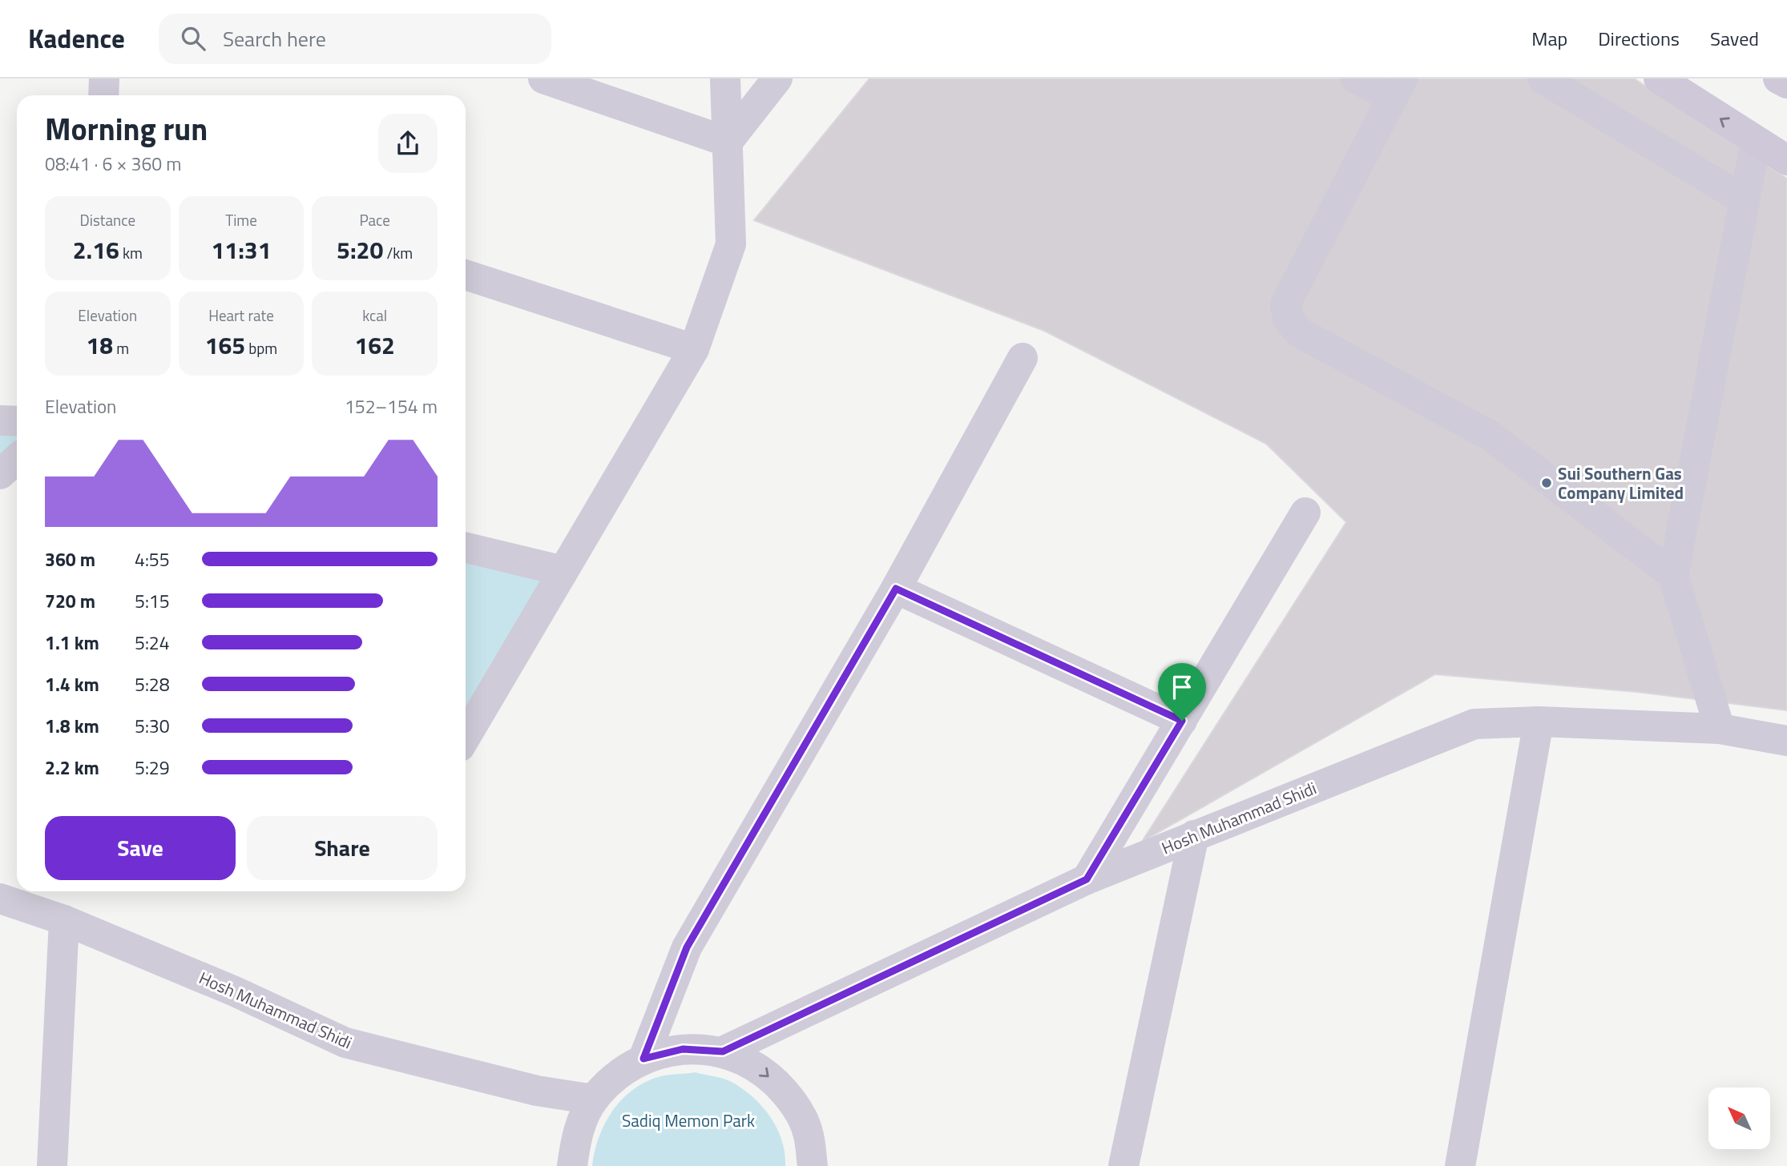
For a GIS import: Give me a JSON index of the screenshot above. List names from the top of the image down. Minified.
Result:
{"streets":{"street":["Hosh Muhammad Shidi"]},"parks":["Sadiq Memon Park"],"places":["Sui Southern Gas Company Limited"],"north":"top left","page":{"header":"Kadence","search":"Search here","nav":["Map","Directions","Saved"],"heading":["Morning run","08:41 · 6 × 360 m"],"stats":[["Distance","2.16 km"],["Time","11:31"],["Pace","5:20 /km"],["Elevation","18 m"],["Heart rate","165 bpm"],["kcal","162"]],"chart":["Elevation","152–154 m"],"list":[{"name":"360 m","note":"4:55"},{"name":"720 m","note":"5:15"},{"name":"1.1 km","note":"5:24"},{"name":"1.4 km","note":"5:28"},{"name":"1.8 km","note":"5:30"},{"name":"2.2 km","note":"5:29"}],"buttons":["Save","Share"]}}
